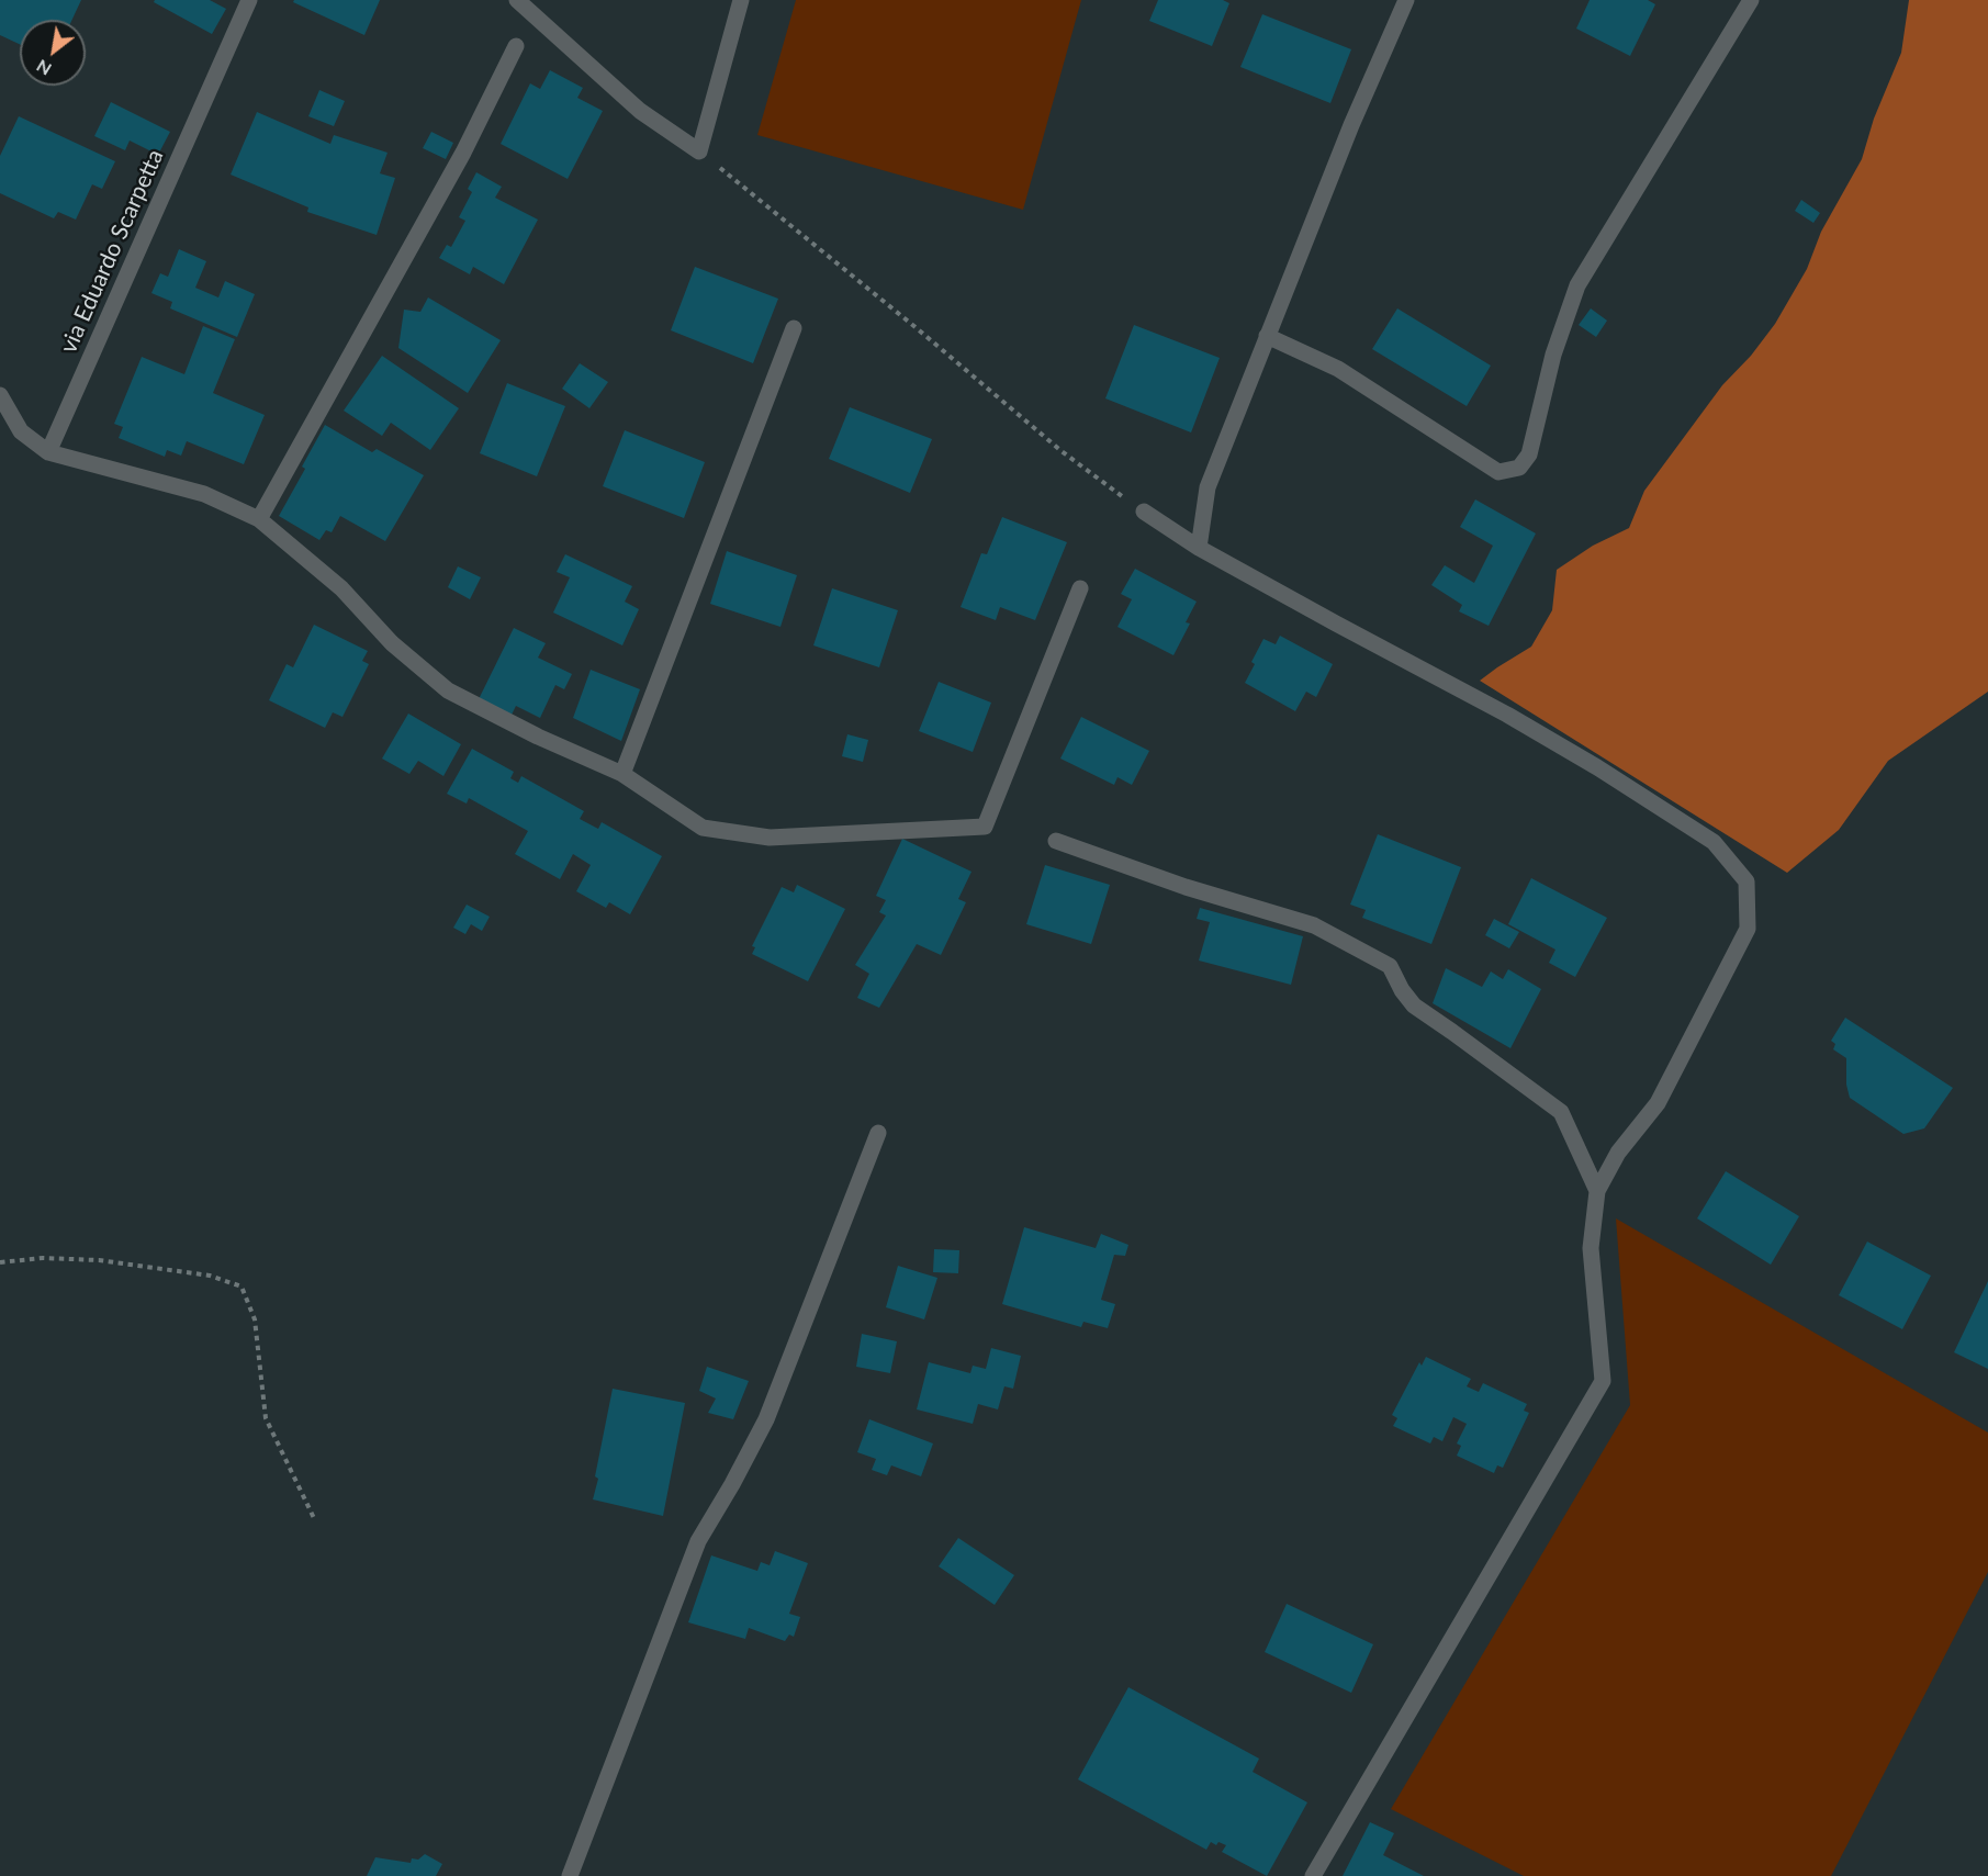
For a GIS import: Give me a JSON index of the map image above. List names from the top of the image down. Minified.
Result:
{"streets":{"street":["via Eduardo Scarpetta"]},"north":"bottom left"}
